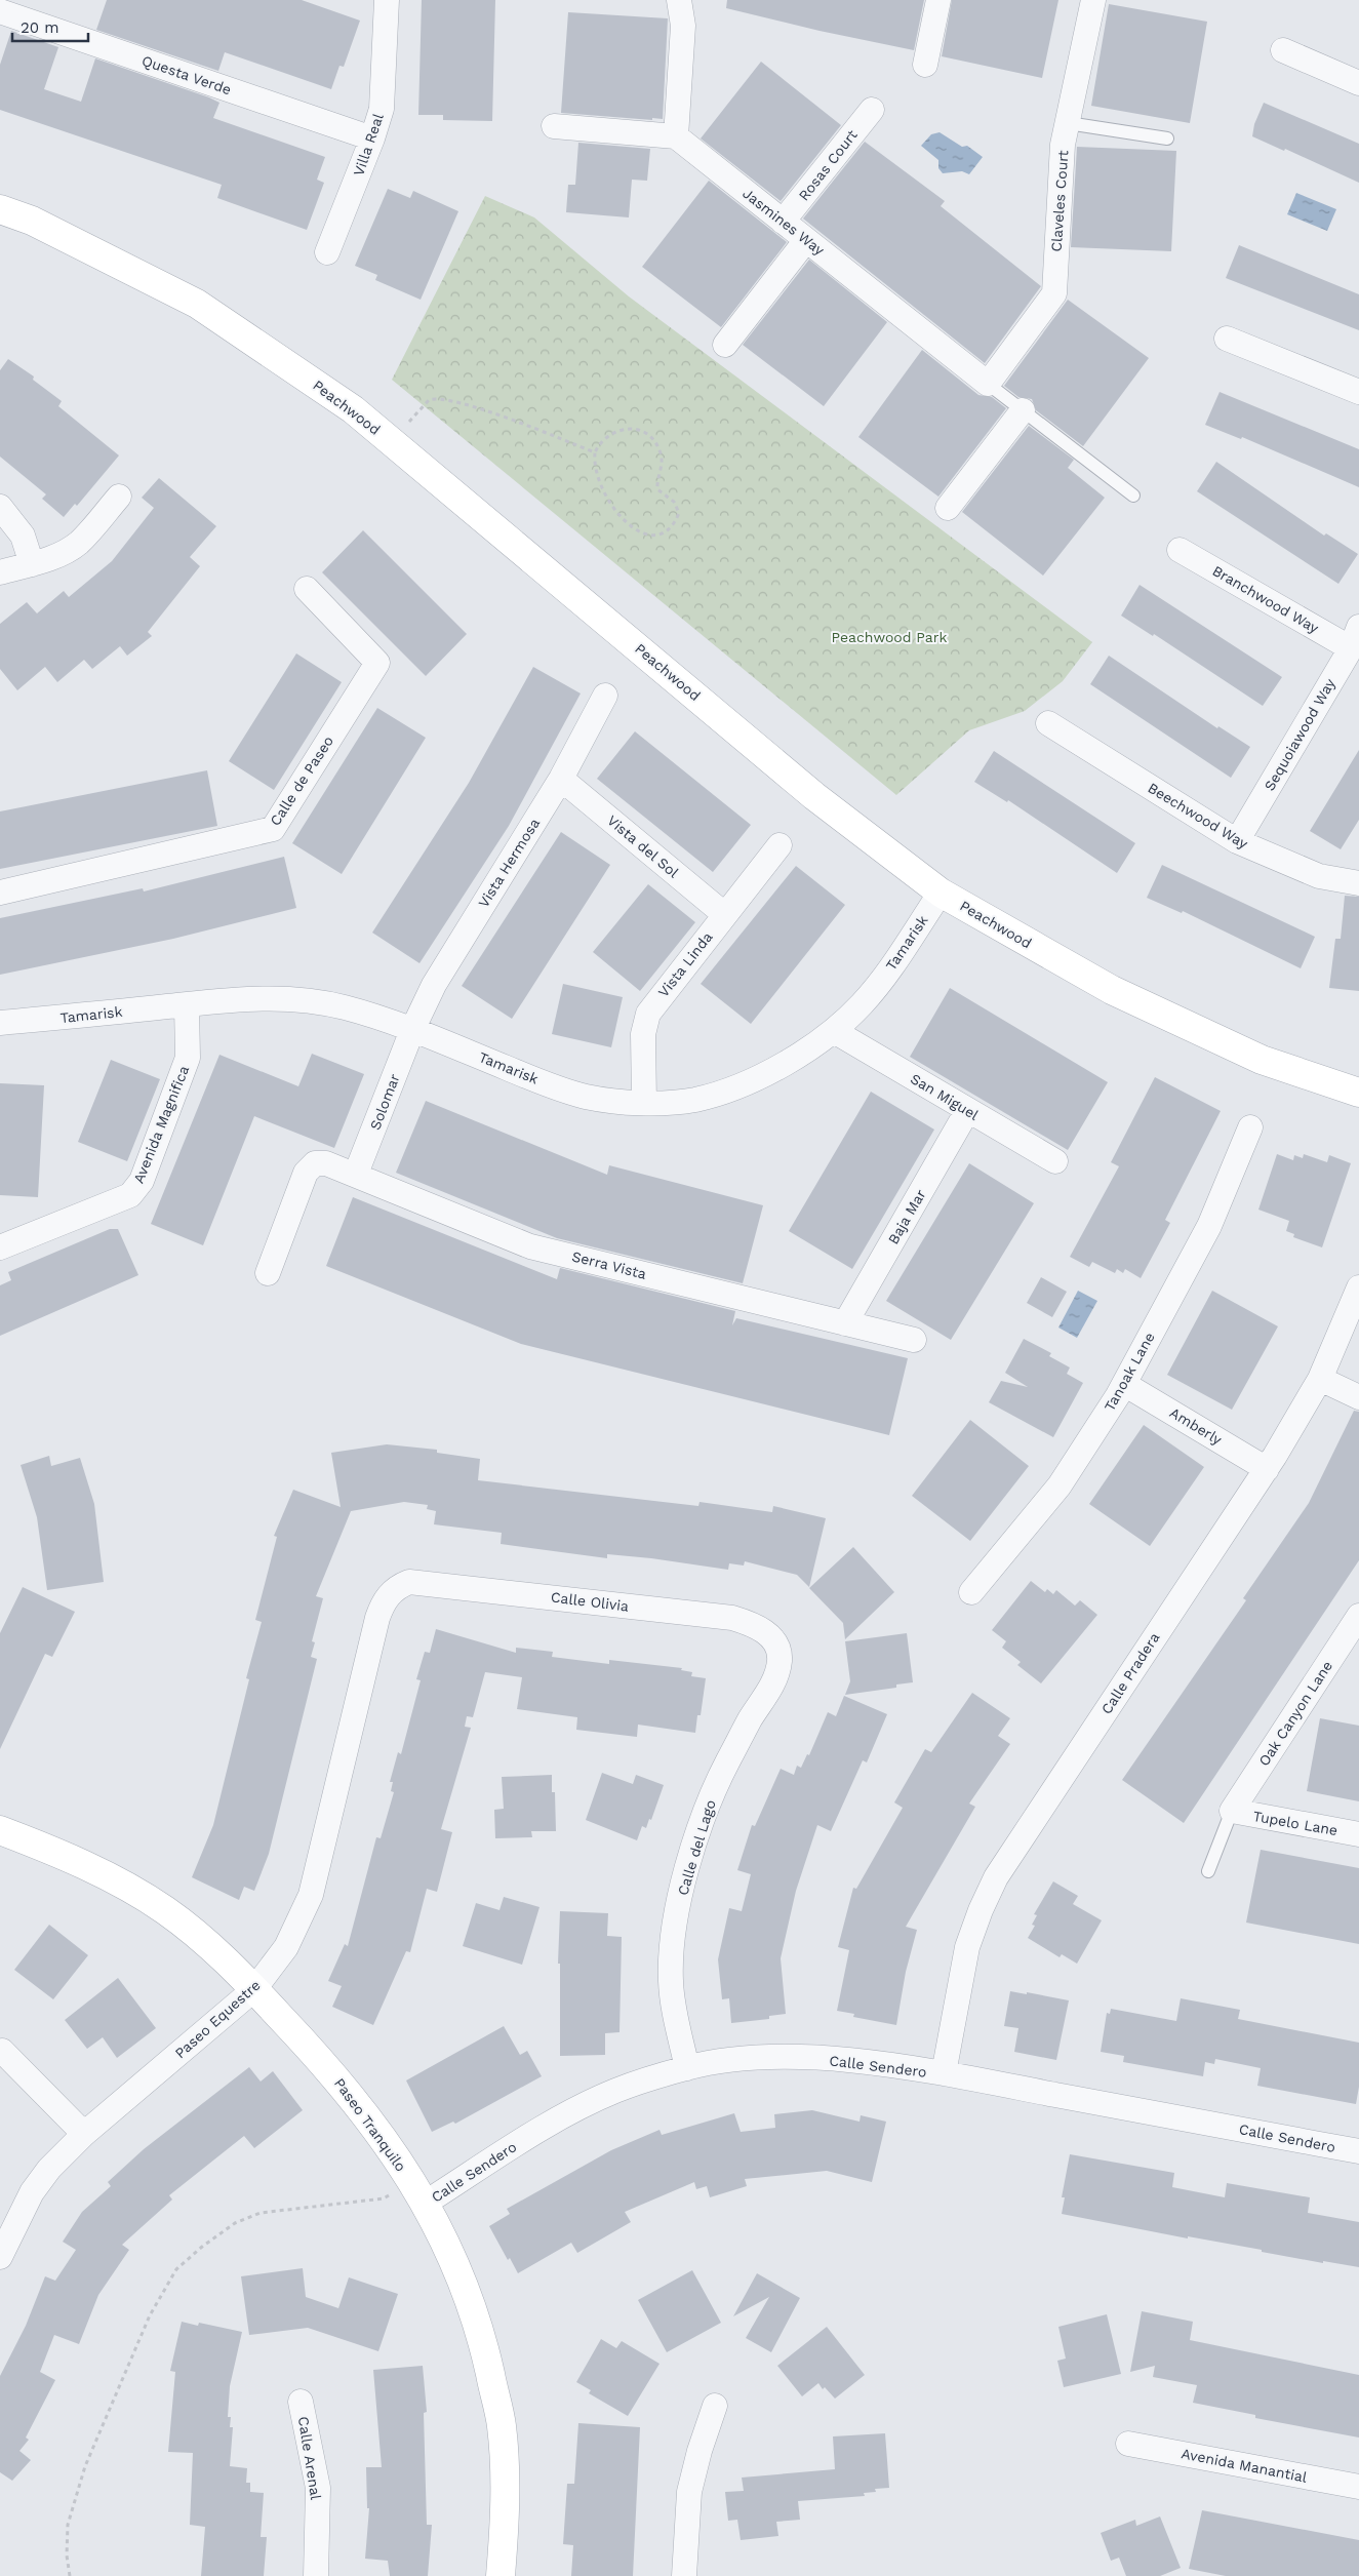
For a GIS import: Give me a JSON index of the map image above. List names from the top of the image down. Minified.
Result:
{"streets":{"street":["Questa Verde","Villa Real","Rosas Court","Claveles Court","Jasmines Way","Peachwood","Branchwood Way","Sequoiawood Way","Calle de Paseo","Beechwood Way","Vista del Sol","Vista Hermosa","Tamarisk","Vista Linda","San Miguel","Solomar","Avenida Magnifica","Baja Mar","Serra Vista","Tanoak Lane","Amberly","Calle Olivia","Calle Pradera","Oak Canyon Lane","Tupelo Lane","Calle del Lago","Paseo Equestre","Calle Sendero","Paseo Tranquilo","Calle Arenal","Avenida Manantial"]},"crossings":[["Questa Verde","Villa Real"],["Rosas Court","Jasmines Way"],["Claveles Court","Jasmines Way"],["Peachwood","Tamarisk"],["Branchwood Way","Sequoiawood Way"],["Sequoiawood Way","Beechwood Way"],["Vista del Sol","Vista Hermosa"],["Vista del Sol","Vista Linda"],["Vista Hermosa","Tamarisk"],["Vista Hermosa","Solomar"],["Tamarisk","Vista Linda"],["Tamarisk","San Miguel"],["Tamarisk","Solomar"],["Tamarisk","Avenida Magnifica"],["San Miguel","Baja Mar"],["Solomar","Serra Vista"],["Baja Mar","Serra Vista"],["Tanoak Lane","Amberly"],["Amberly","Calle Pradera"],["Calle Olivia","Calle del Lago"],["Calle Olivia","Paseo Equestre"],["Calle Pradera","Calle Sendero"],["Oak Canyon Lane","Tupelo Lane"],["Calle del Lago","Calle Sendero"],["Paseo Equestre","Paseo Tranquilo"],["Calle Sendero","Paseo Tranquilo"]],"parks":["Peachwood Park"],"scale_bar":"20 m"}
